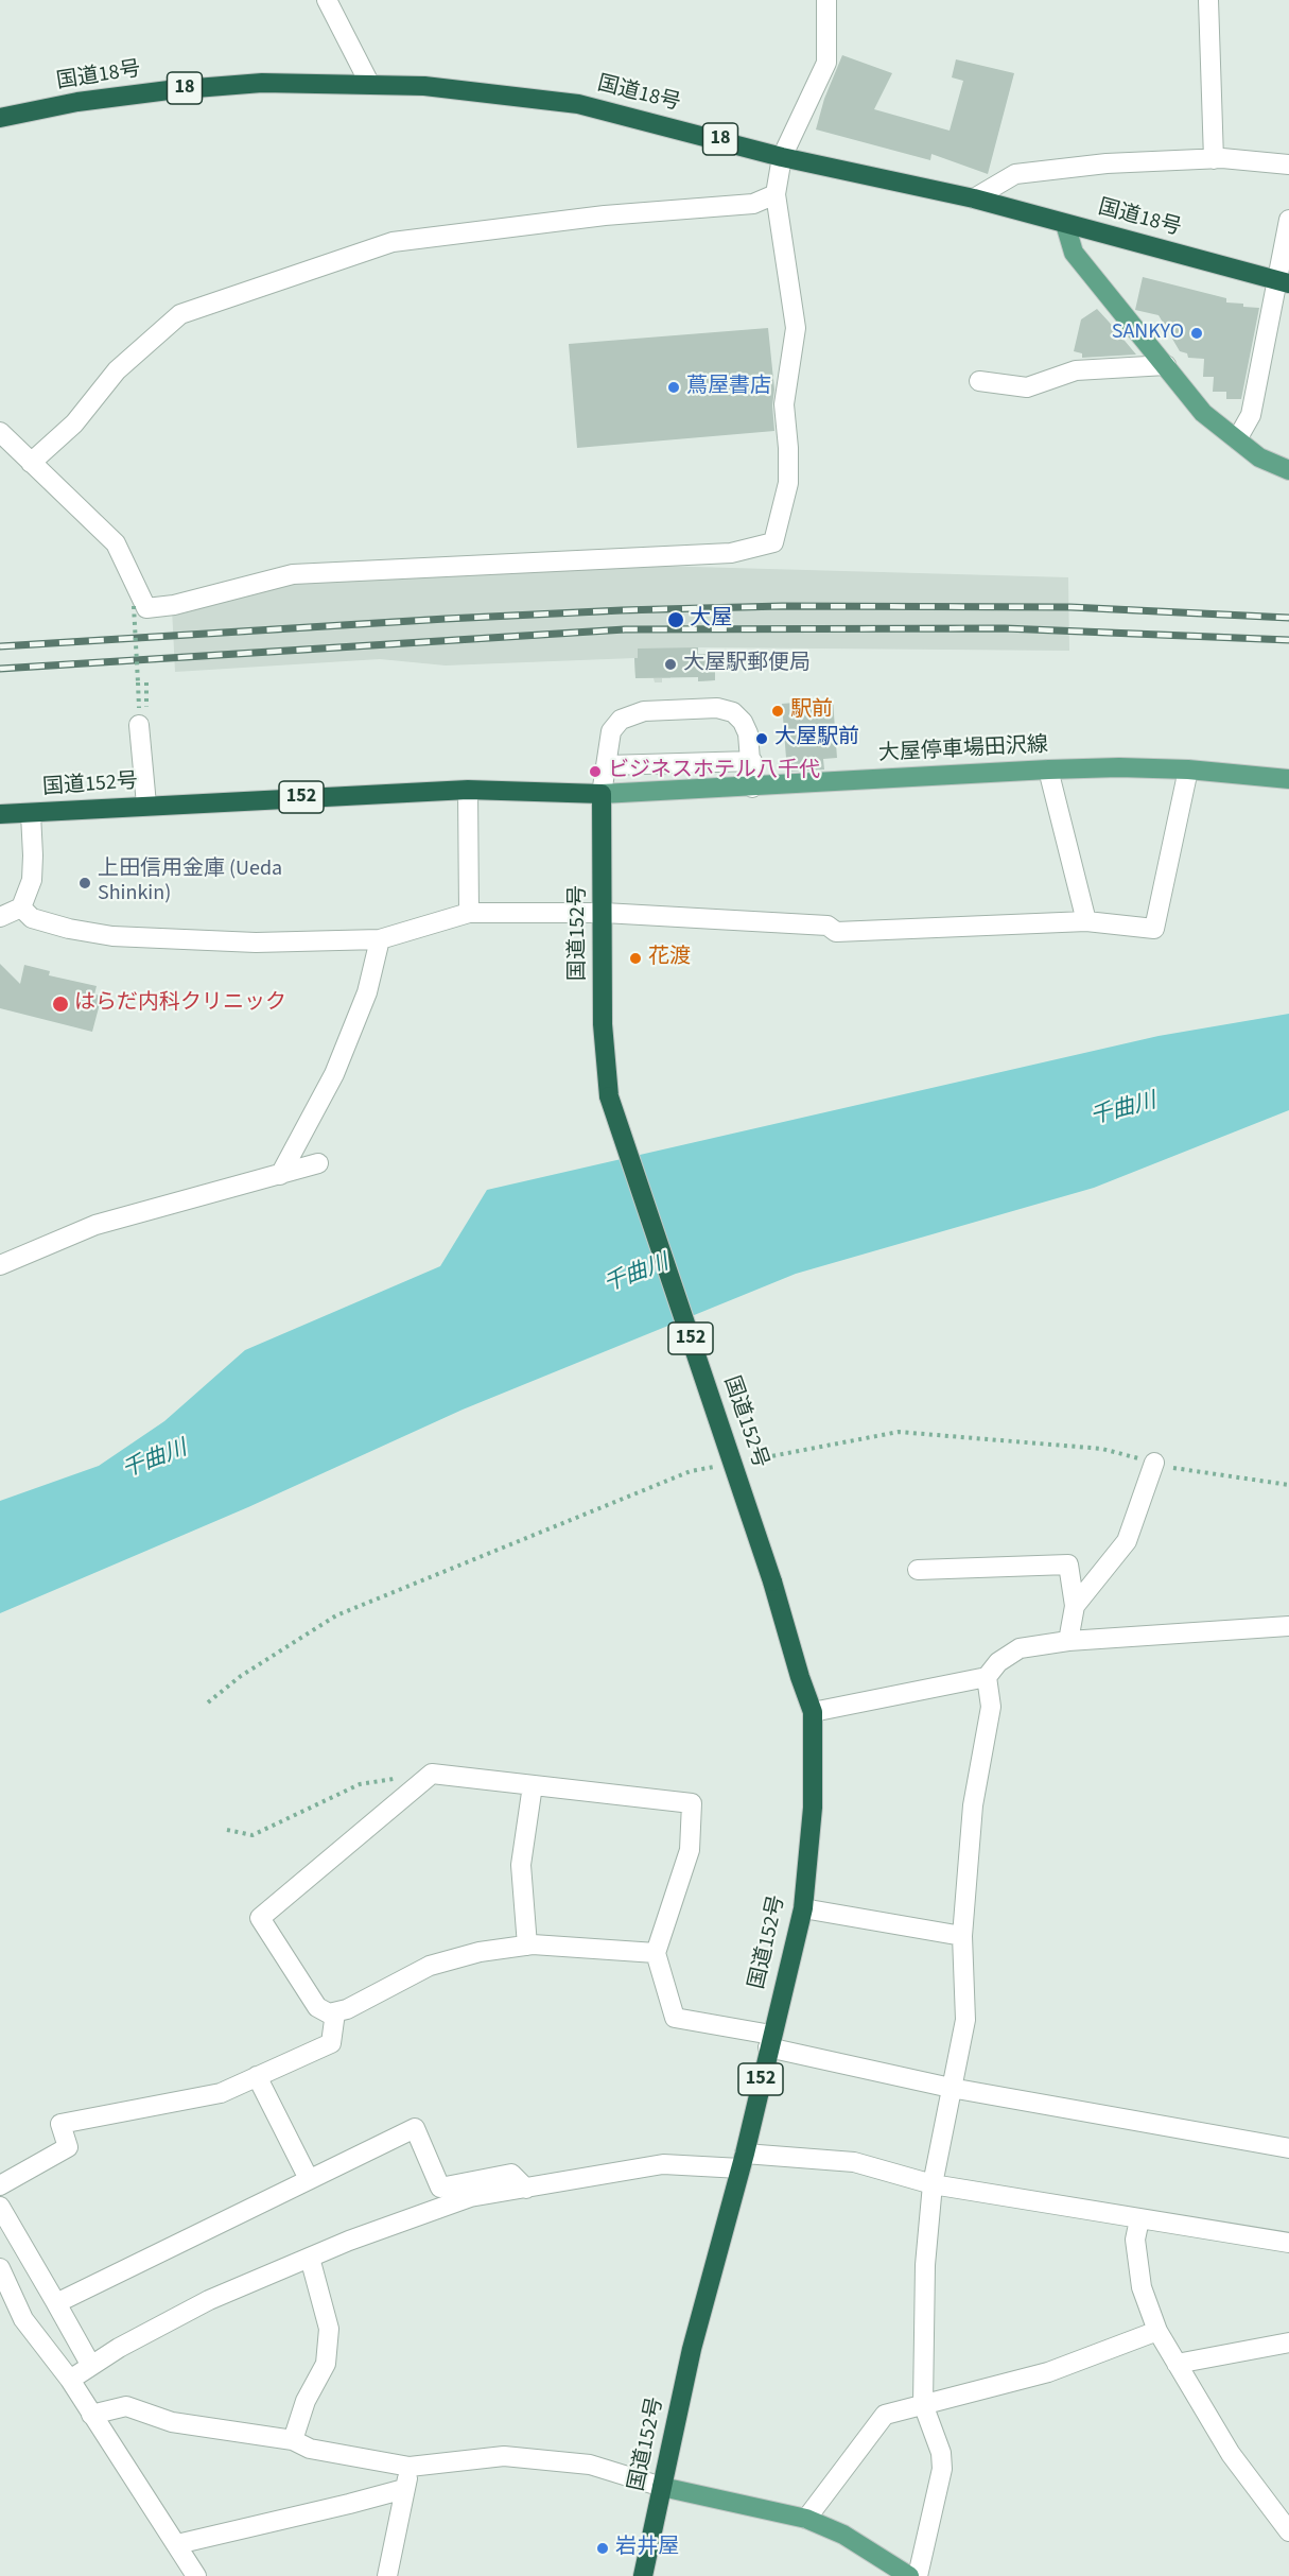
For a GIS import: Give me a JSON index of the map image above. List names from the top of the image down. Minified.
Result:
{"streets":{"highway":["国道18号","18","国道152号","152"],"main road":["大屋停車場田沢線"]},"crossings":[["大屋停車場田沢線","国道152号"]],"water":["千曲川"],"places":["SANKYO","蔦屋書店","大屋","大屋駅郵便局","駅前","大屋駅前","ビジネスホテル八千代","上田信用金庫 (Ueda Shinkin)","花渡","はらだ内科クリニック","岩井屋"]}
